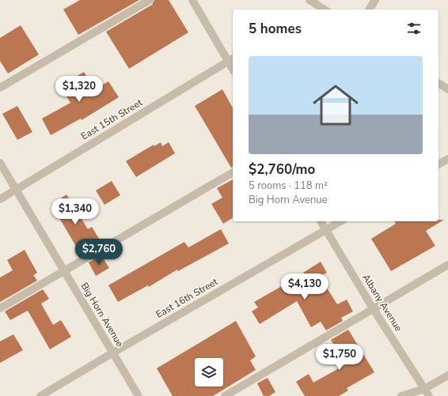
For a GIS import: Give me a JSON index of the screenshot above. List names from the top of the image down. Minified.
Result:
{"streets":{"street":["East 15th Street","East 16th Street","Albany Avenue","Big Horn Avenue"]},"crossings":[["East 15th Street","Big Horn Avenue"],["East 16th Street","Albany Avenue"],["East 16th Street","Big Horn Avenue"]],"page":{"heading":"5 homes","list":[{"name":"$2,760/mo","note":"5 rooms · 118 m² · Big Horn Avenue"}],"price":["$1,320","$1,340","$2,760","$4,130","$1,750"]}}
